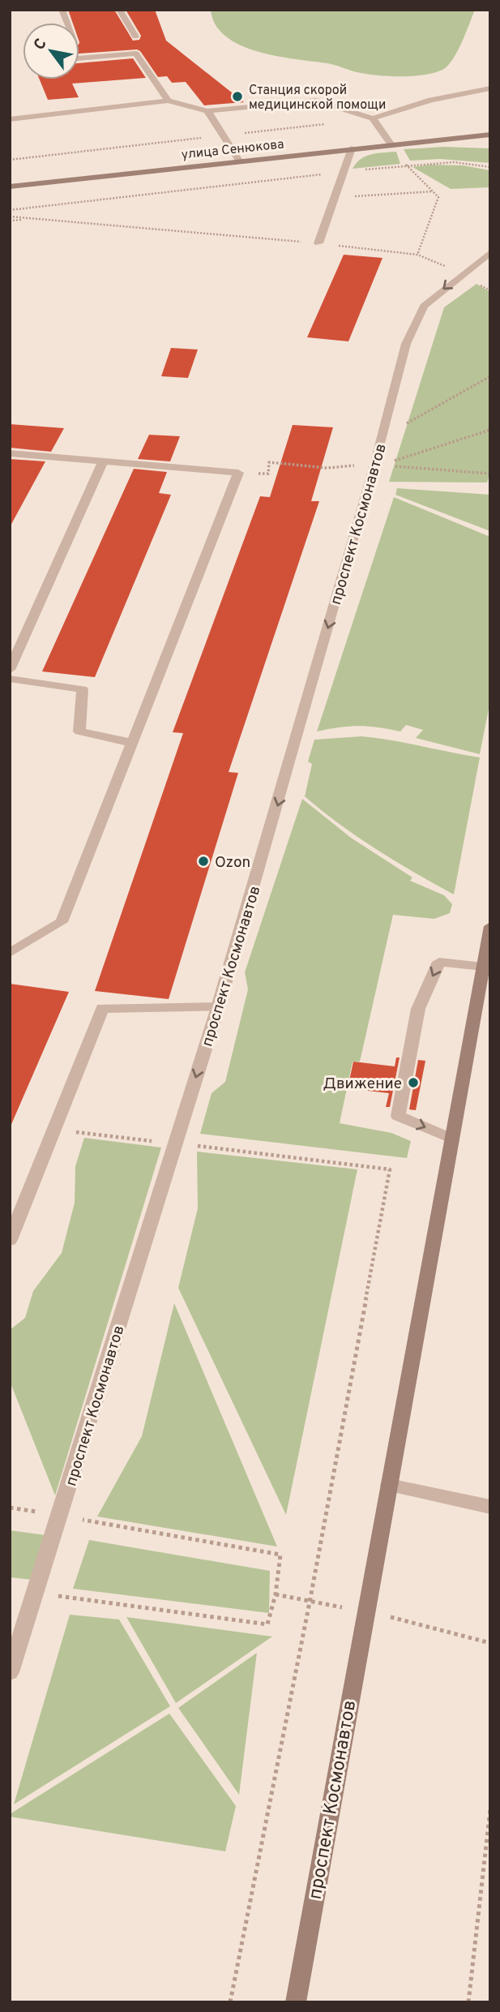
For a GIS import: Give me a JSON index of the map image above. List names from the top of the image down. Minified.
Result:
{"streets":{"main road":["улица Сенюкова","проспект Космонавтов"]},"places":["Станция скорой медицинской помощи","Ozon","Движение"],"north":"top left"}
